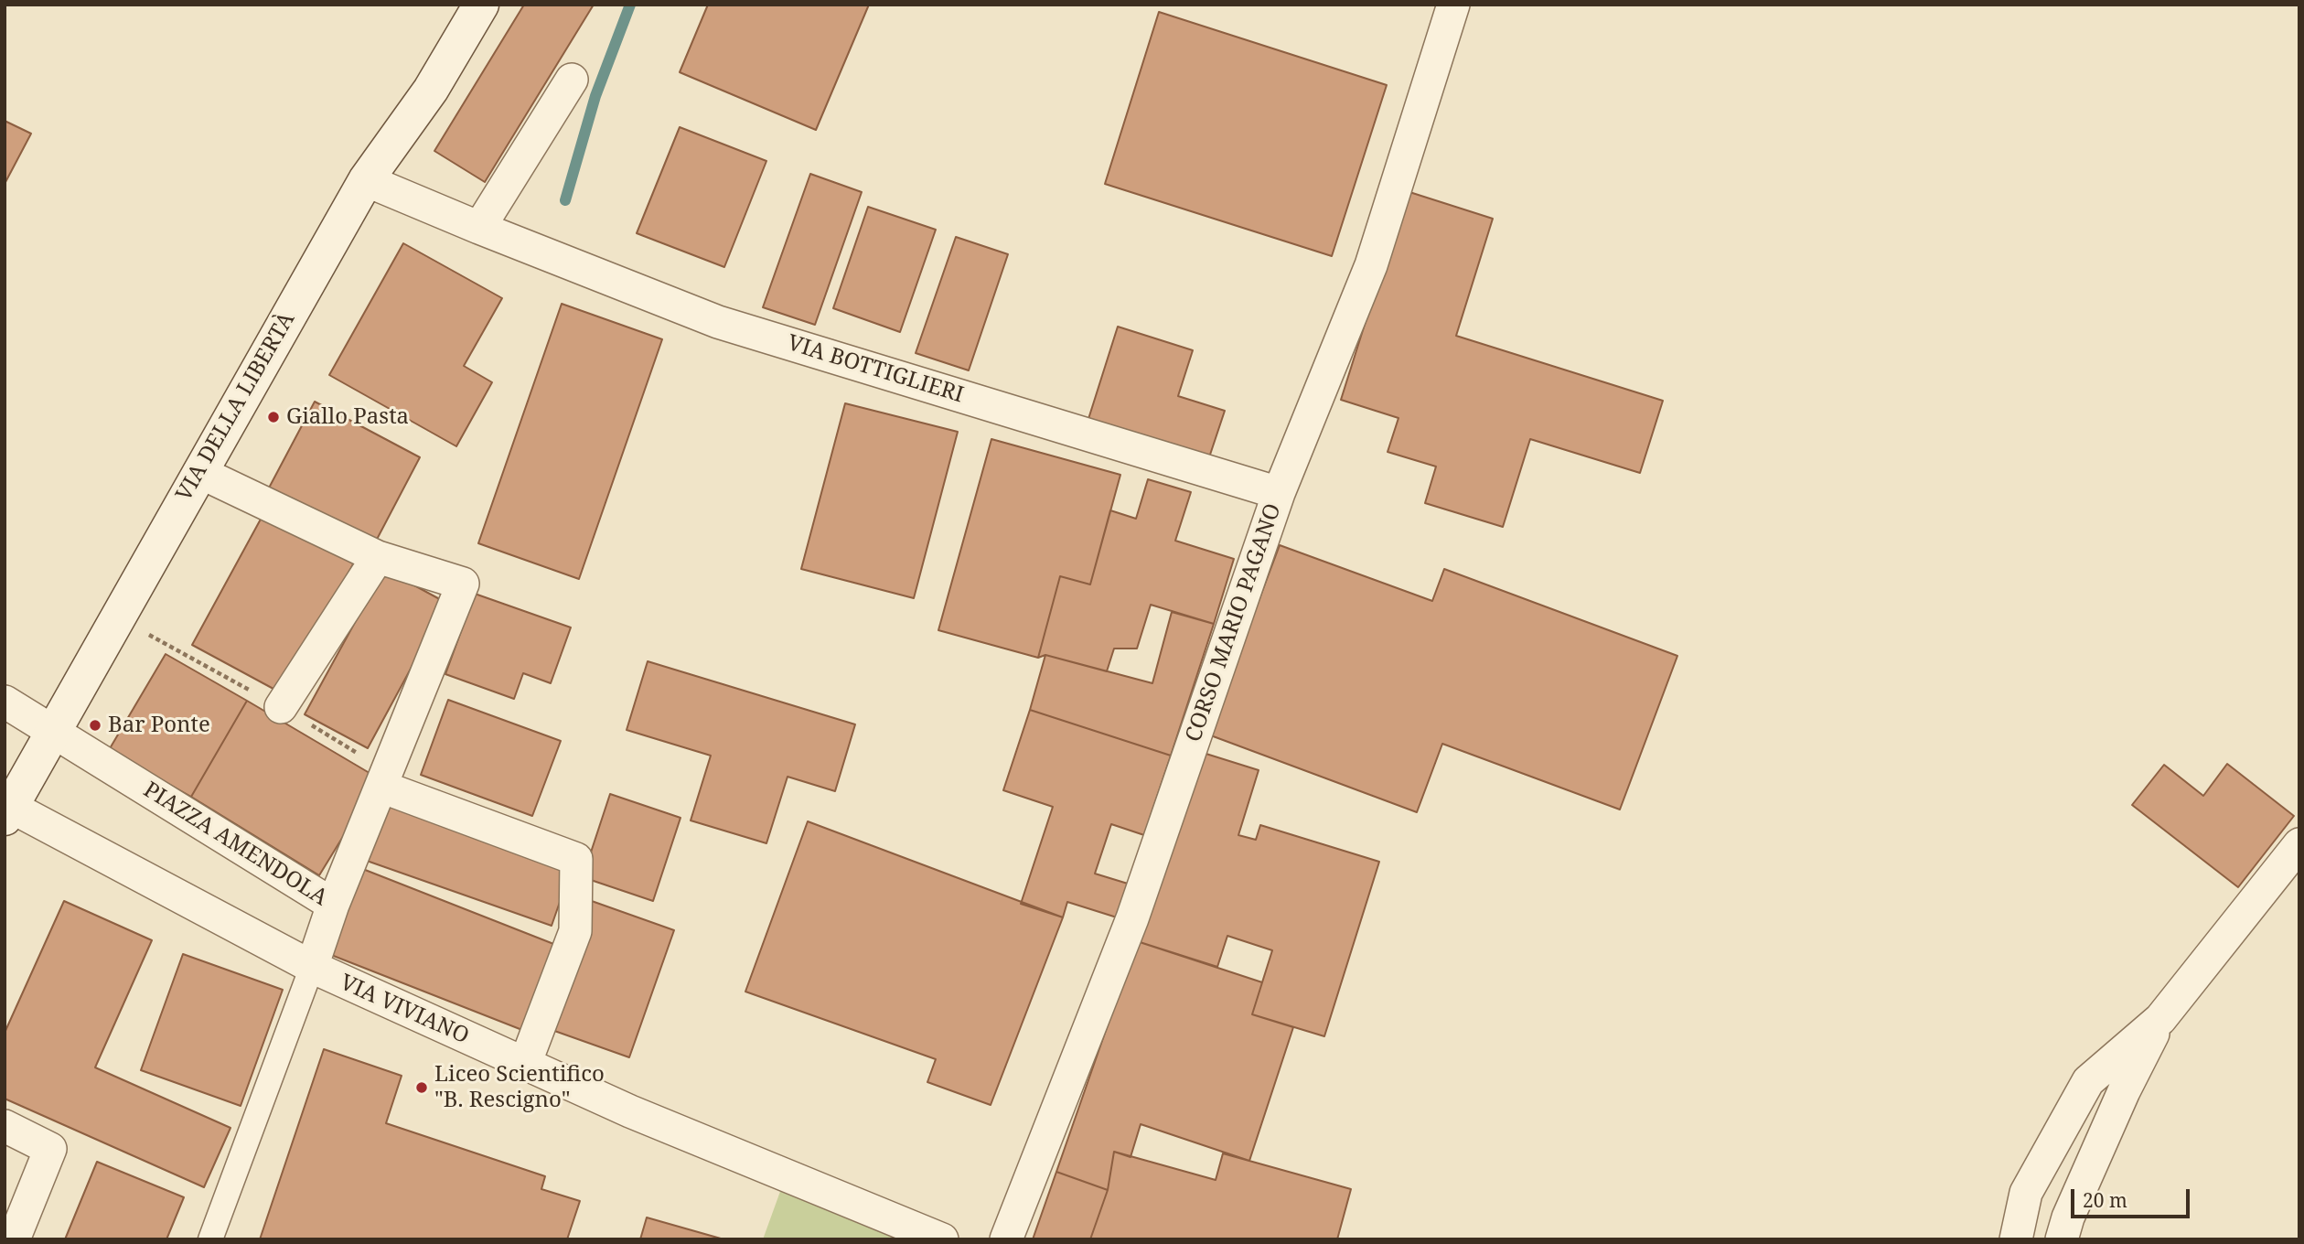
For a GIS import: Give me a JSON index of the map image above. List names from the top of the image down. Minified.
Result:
{"streets":{"main road":["VIA DELLA LIBERTÀ"],"street":["VIA BOTTIGLIERI","CORSO MARIO PAGANO","PIAZZA AMENDOLA","VIA VIVIANO"]},"crossings":[["VIA BOTTIGLIERI","VIA DELLA LIBERTÀ"],["VIA BOTTIGLIERI","CORSO MARIO PAGANO"],["VIA DELLA LIBERTÀ","PIAZZA AMENDOLA"],["PIAZZA AMENDOLA","VIA VIVIANO"]],"places":["Giallo Pasta","Bar Ponte","Liceo Scientifico \"B. Rescigno\""],"scale_bar":"20 m"}
